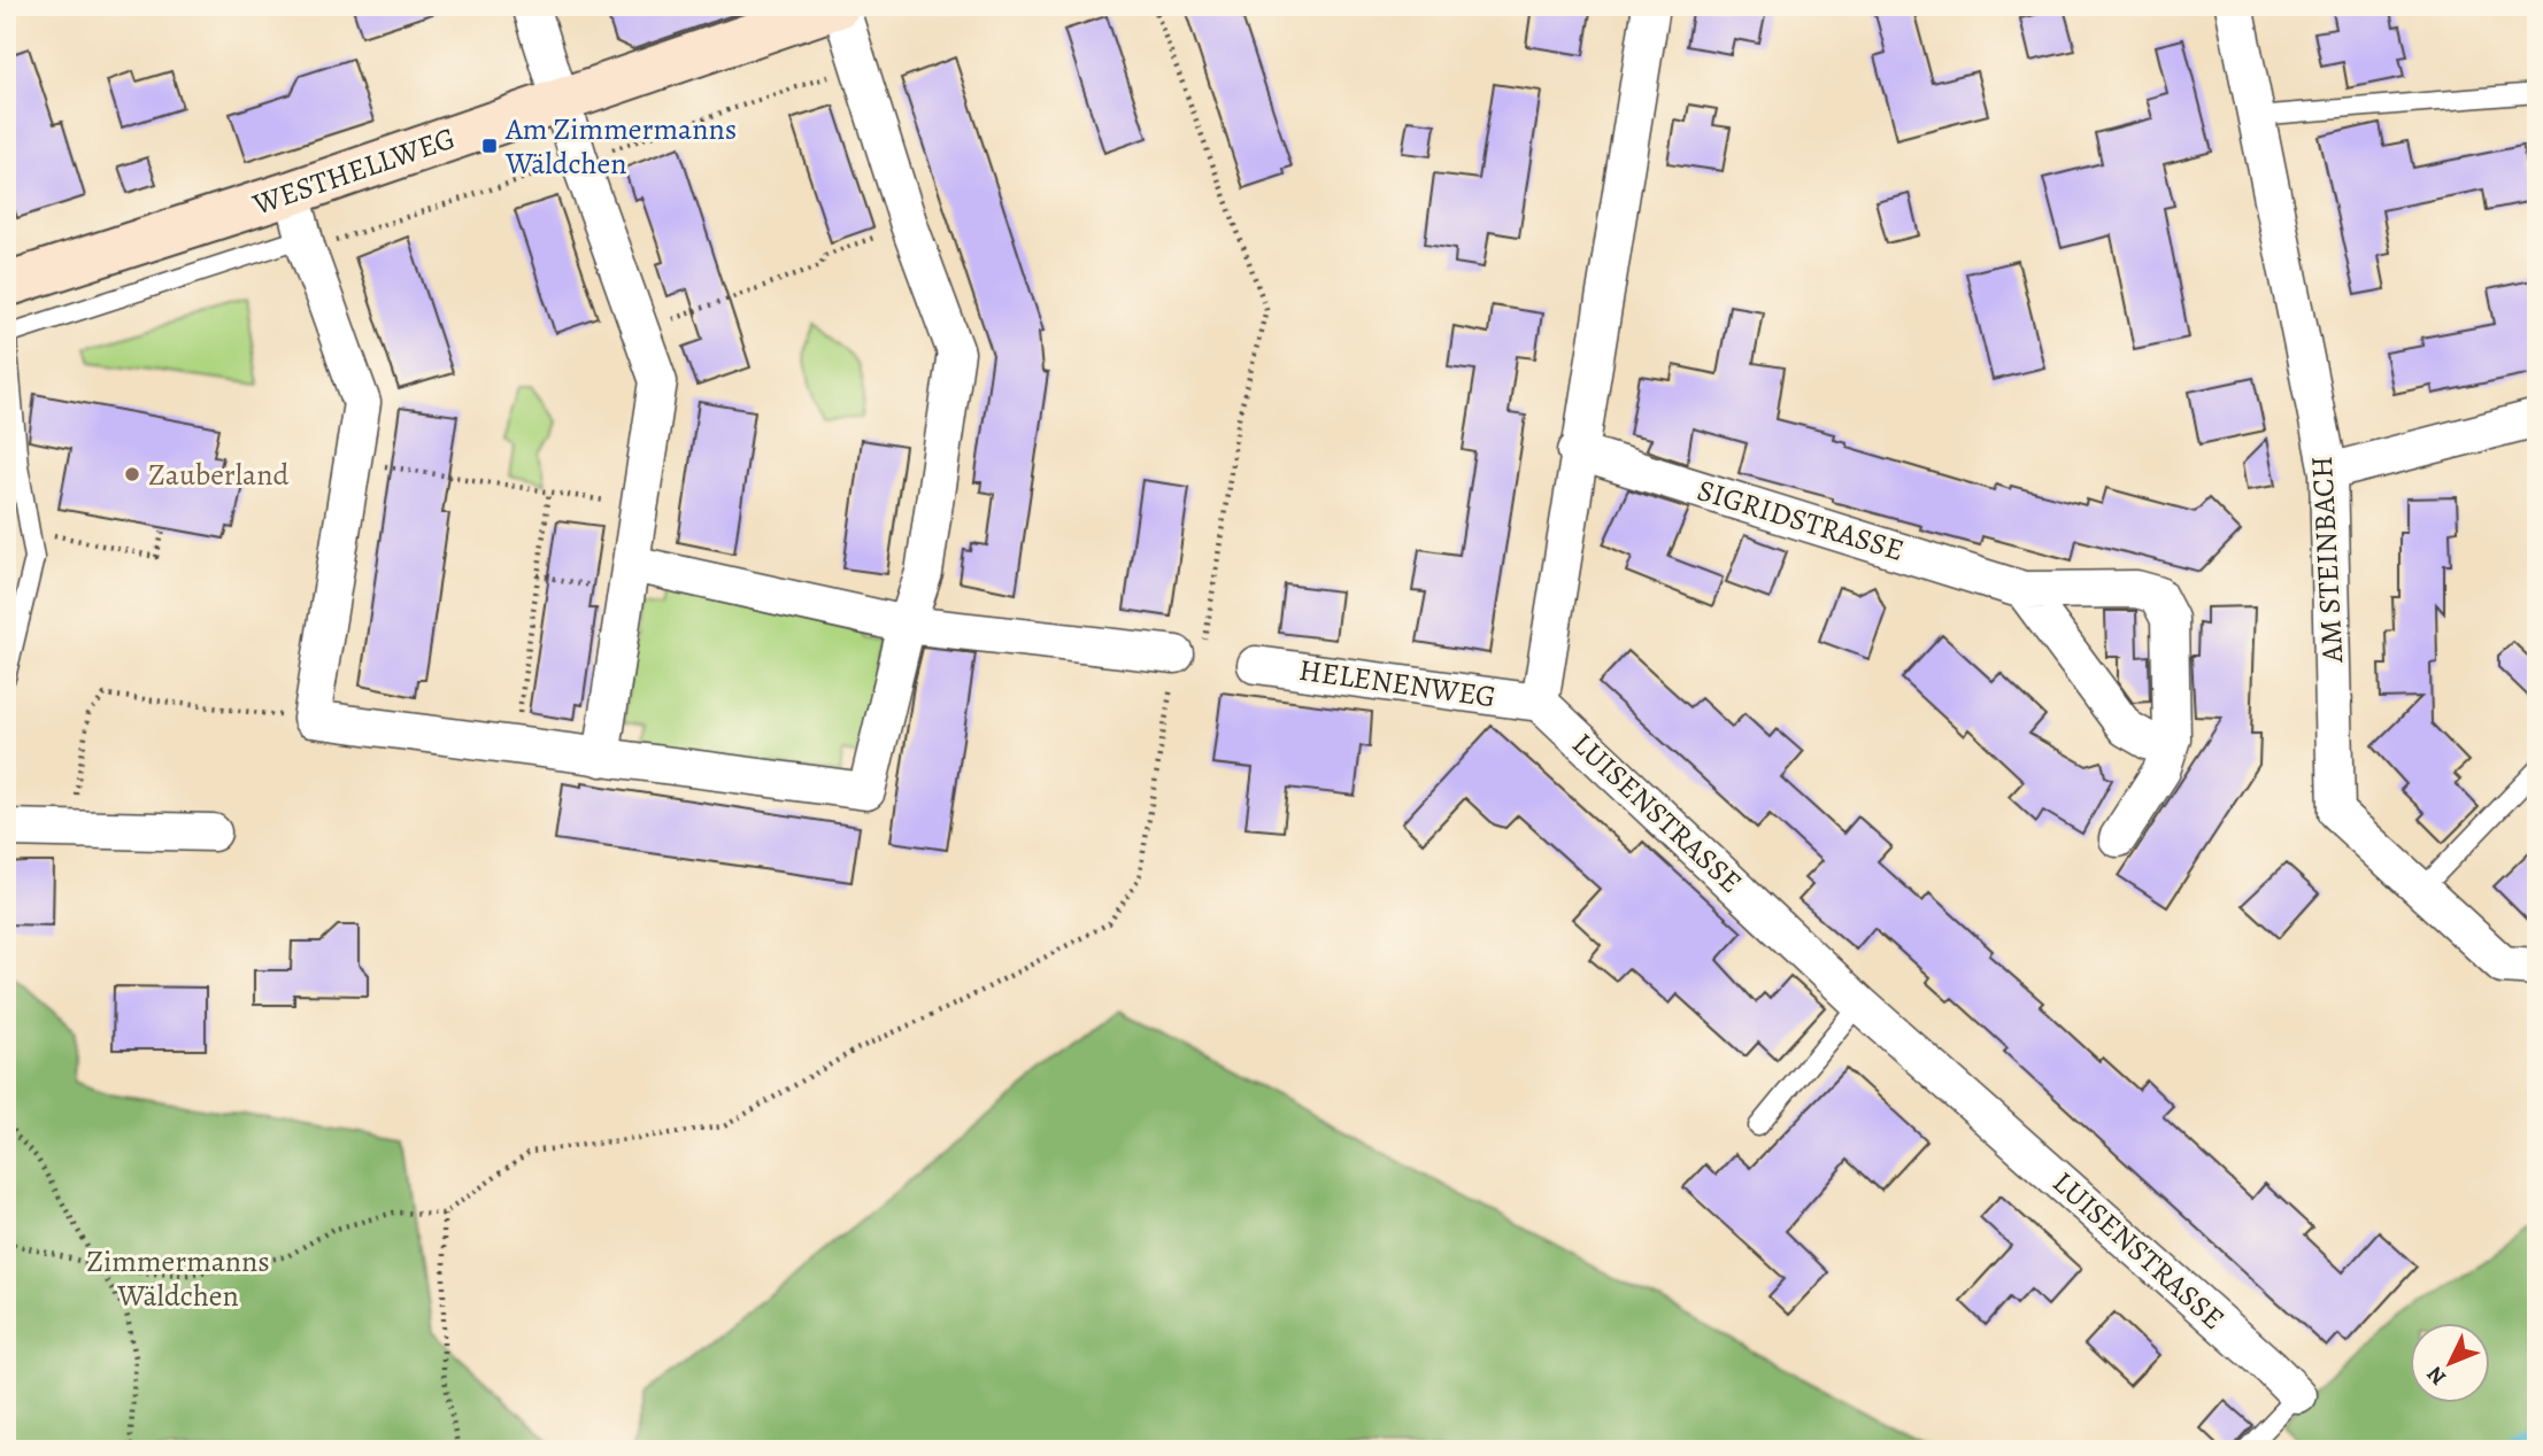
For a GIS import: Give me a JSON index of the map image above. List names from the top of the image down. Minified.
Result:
{"streets":{"street":["WESTHELLWEG","SIGRIDSTRASSE","AM STEINBACH","HELENENWEG","LUISENSTRASSE"]},"crossings":[["HELENENWEG","LUISENSTRASSE"]],"parks":["Zimmermanns Wäldchen"],"places":{"transit":["Am Zimmermanns Wäldchen"],"other":["Zauberland"]},"north":"bottom left"}
